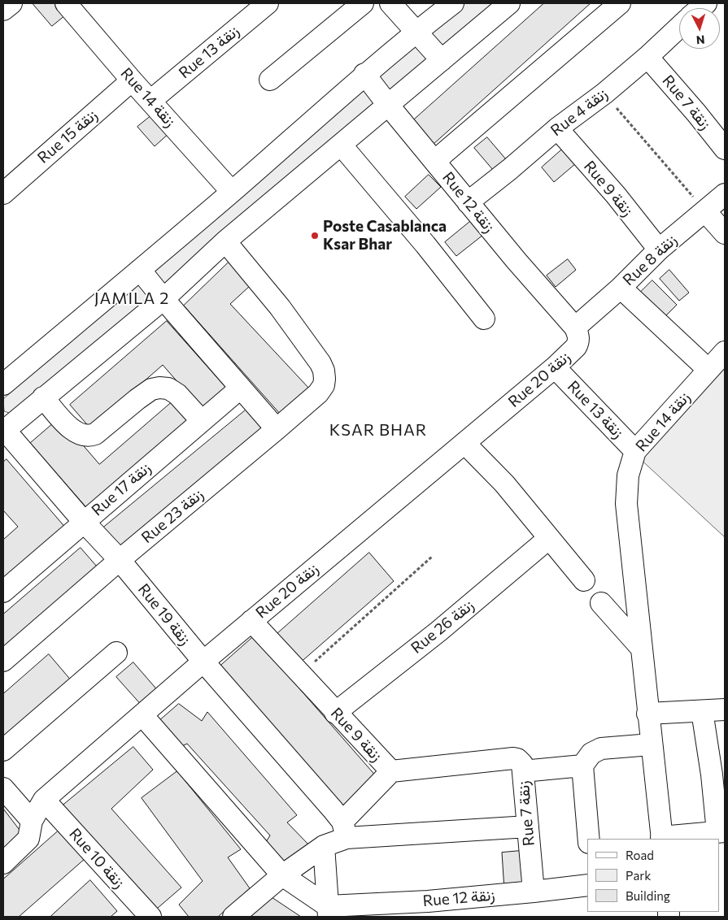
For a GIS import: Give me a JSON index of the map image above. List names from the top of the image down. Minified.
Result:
{"streets":{"street":["Rue 13 زنقة","Rue 14 زنقة","Rue 7 زنقة","Rue 4 زنقة","Rue 15 زنقة","Rue 9 زنقة","Rue 12 زنقة","Rue 8 زنقة","Rue 20 زنقة","Rue 17 زنقة","Rue 23 زنقة","Rue 19 زنقة","Rue 26 زنقة","Rue 10 زنقة"]},"crossings":[["Rue 13 زنقة","Rue 14 زنقة"],["Rue 13 زنقة","Rue 20 زنقة"],["Rue 14 زنقة","Rue 15 زنقة"],["Rue 7 زنقة","Rue 4 زنقة"],["Rue 7 زنقة","Rue 9 زنقة"],["Rue 7 زنقة","Rue 12 زنقة"],["Rue 4 زنقة","Rue 9 زنقة"],["Rue 4 زنقة","Rue 12 زنقة"],["Rue 9 زنقة","Rue 8 زنقة"],["Rue 9 زنقة","Rue 20 زنقة"],["Rue 9 زنقة","Rue 26 زنقة"],["Rue 12 زنقة","Rue 8 زنقة"],["Rue 12 زنقة","Rue 20 زنقة"],["Rue 8 زنقة","Rue 20 زنقة"],["Rue 20 زنقة","Rue 19 زنقة"],["Rue 20 زنقة","Rue 10 زنقة"],["Rue 17 زنقة","Rue 19 زنقة"],["Rue 23 زنقة","Rue 19 زنقة"]],"districts":["JAMILA 2","KSAR BHAR"],"places":["Poste Casablanca Ksar Bhar"],"legend":["Road","Park","Building"],"north":"bottom"}
